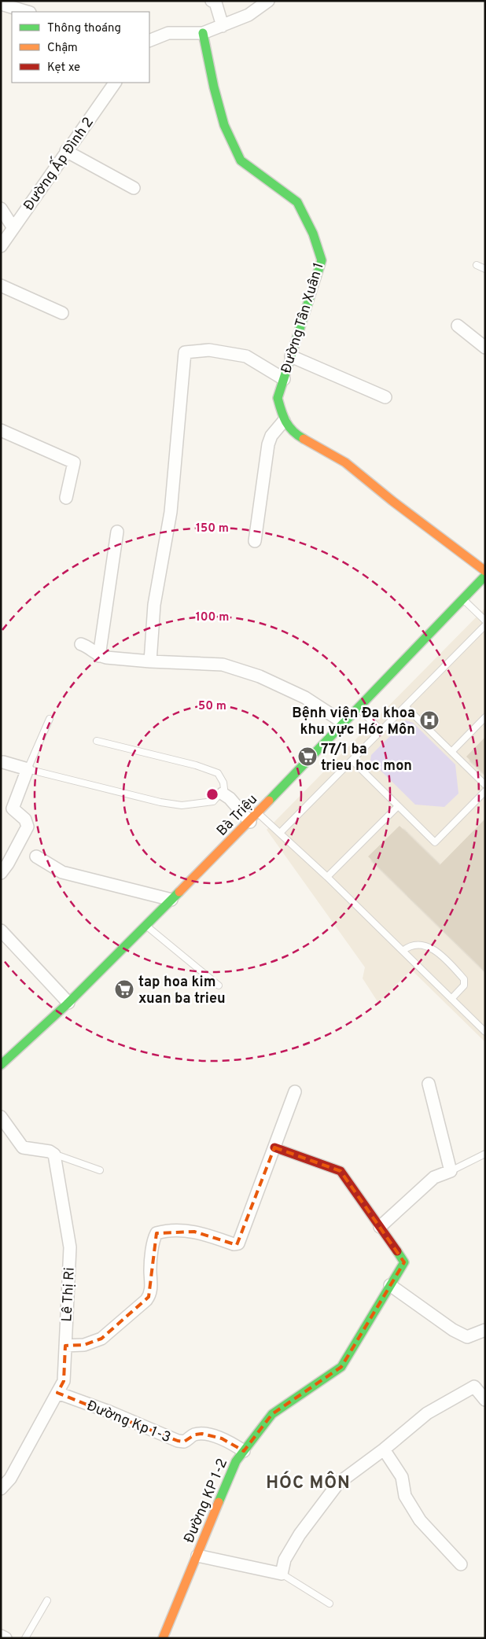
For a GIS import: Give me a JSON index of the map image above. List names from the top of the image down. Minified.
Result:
{"streets":{"street":["Đường Ấp Đình 2","Đường Tân Xuân 1","Bà Triệu","Lê Thị Ri","Đường Kp 1-3","Đường KP 1-2"]},"crossings":[["Lê Thị Ri","Đường Kp 1-3"],["Đường Kp 1-3","Đường KP 1-2"]],"districts":["HÓC MÔN"],"places":{"hospital":["Bệnh viện Đa khoa khu vực Hóc Môn"],"supermarket":["77/1 ba trieu hoc mon","tap hoa kim xuan ba trieu"]},"legend":["Thông thoáng","Chậm","Kẹt xe"],"rings":["150 m","100 m","50 m"]}
